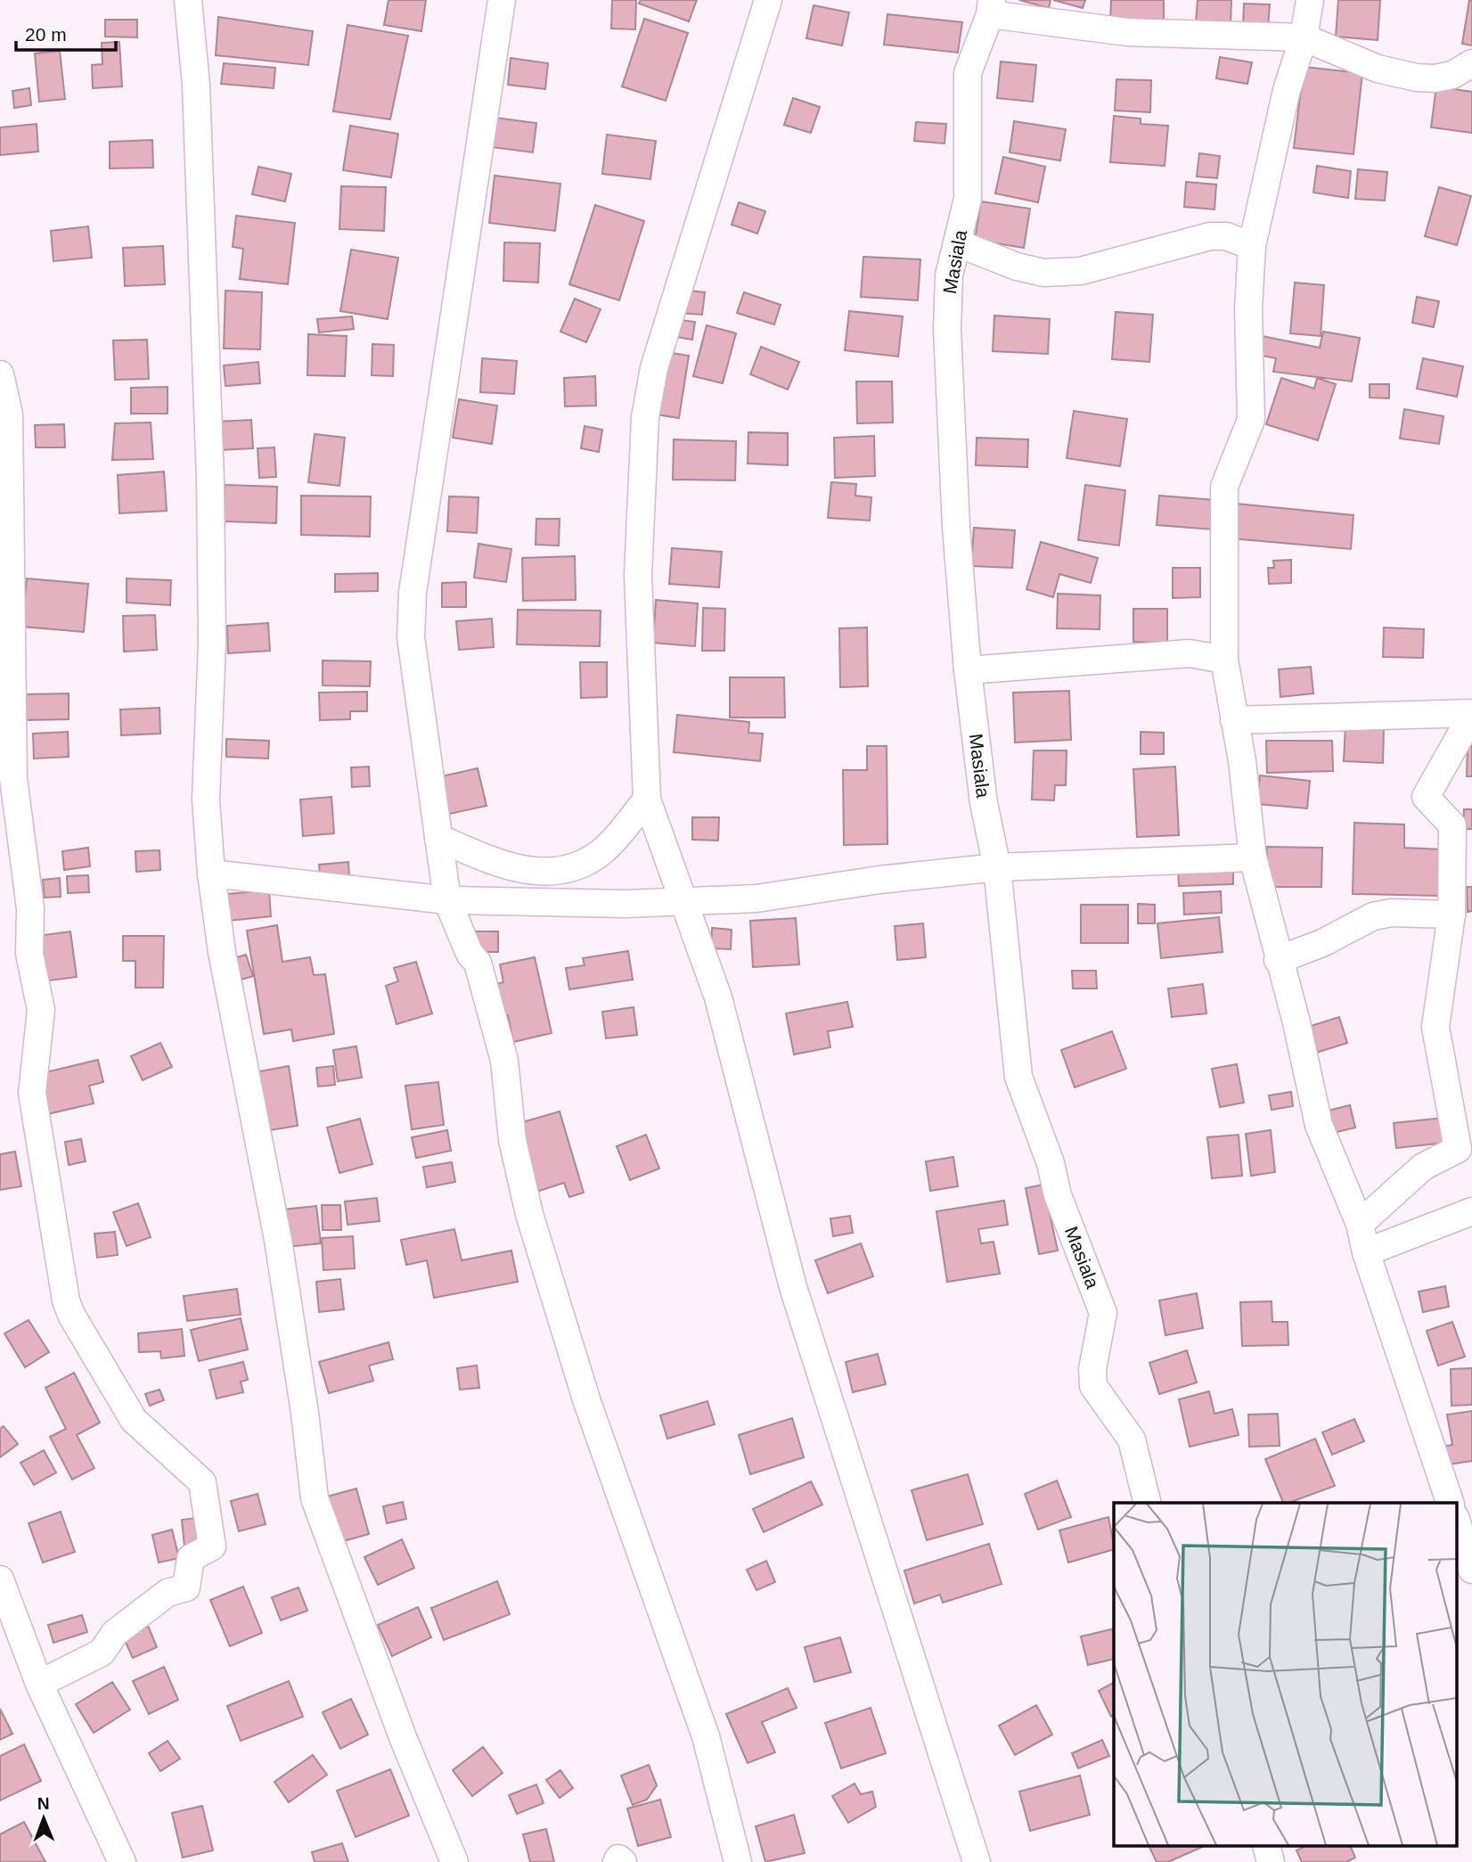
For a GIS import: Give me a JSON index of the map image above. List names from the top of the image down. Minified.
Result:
{"streets":{"street":["Masiala"]},"scale_bar":"20 m","north":"top"}
